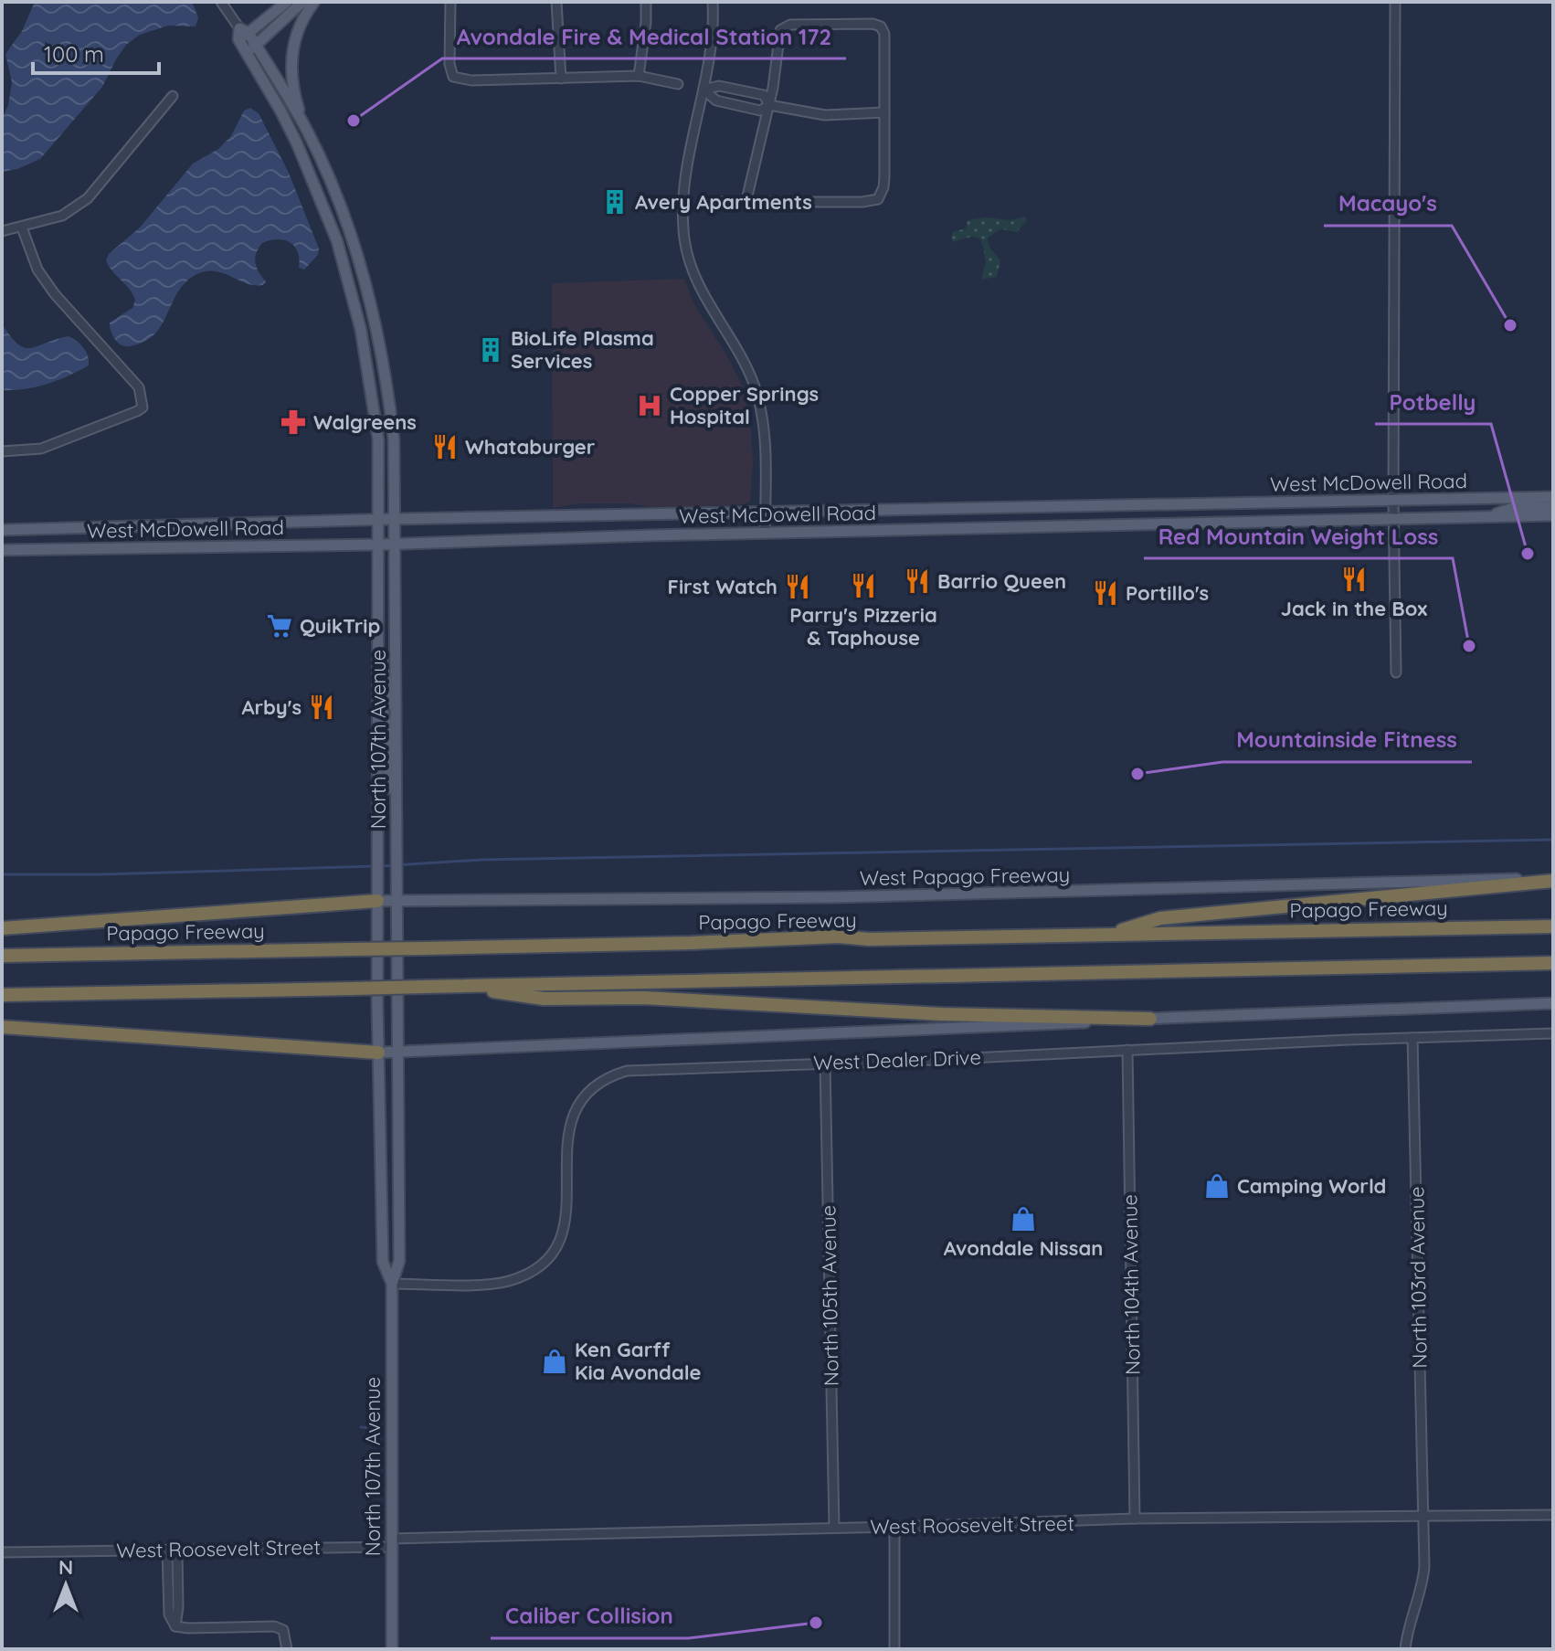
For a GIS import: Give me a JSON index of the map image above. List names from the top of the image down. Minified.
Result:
{"streets":{"highway":["Papago Freeway"],"main road":["West McDowell Road","North 107th Avenue","West Papago Freeway"],"street":["West Dealer Drive","North 103rd Avenue","North 104th Avenue","North 105th Avenue","West Roosevelt Street"]},"crossings":[["West McDowell Road","North 107th Avenue"],["North 107th Avenue","West Papago Freeway"],["North 107th Avenue","West Dealer Drive"],["North 107th Avenue","West Roosevelt Street"],["West Dealer Drive","North 103rd Avenue"],["West Dealer Drive","North 104th Avenue"],["West Dealer Drive","North 105th Avenue"],["North 103rd Avenue","West Roosevelt Street"],["North 104th Avenue","West Roosevelt Street"],["North 105th Avenue","West Roosevelt Street"]],"places":{"other":["Avondale Fire & Medical Station 172","Macayo's","Potbelly","Red Mountain Weight Loss","Mountainside Fitness","Caliber Collision"],"building":["Avery Apartments","BioLife Plasma Services"],"hospital":["Copper Springs Hospital"],"pharmacy":["Walgreens"],"restaurant":["Whataburger","Jack in the Box","Barrio Queen","Parry's Pizzeria & Taphouse","First Watch","Portillo's","Arby's"],"supermarket":["QuikTrip"],"shop":["Camping World","Avondale Nissan","Ken Garff Kia Avondale"]},"scale_bar":"100 m","north":"top"}
